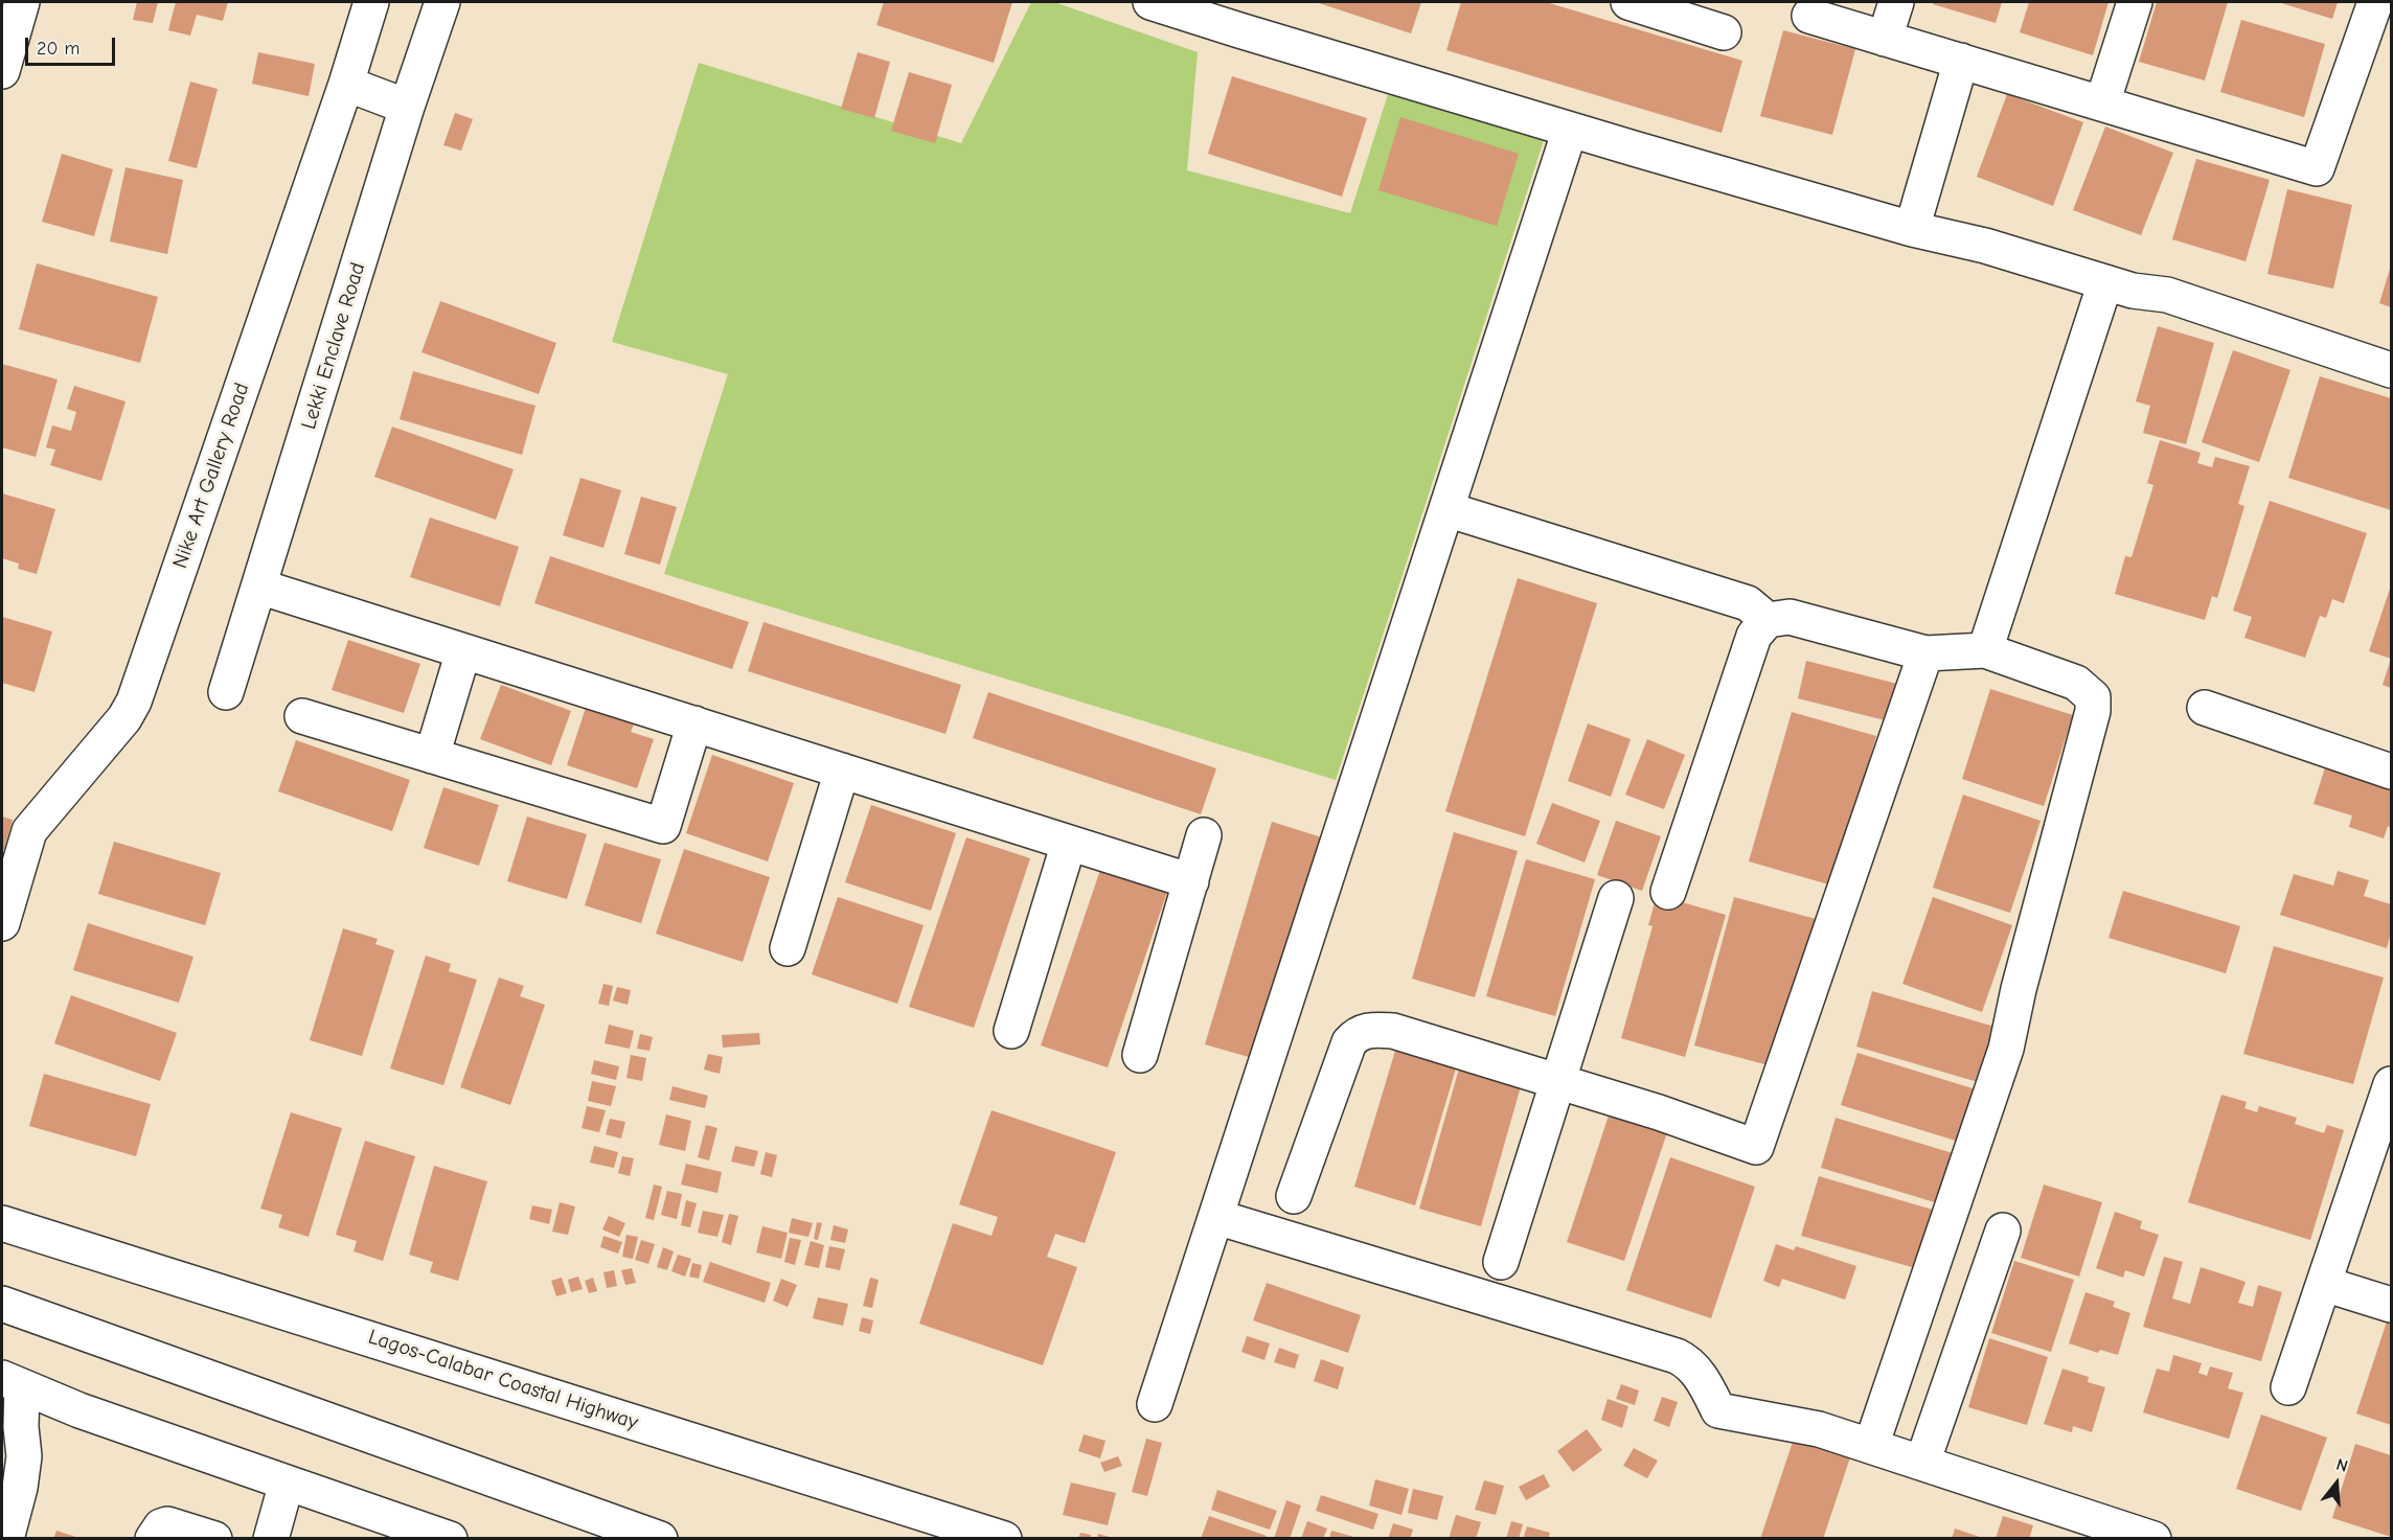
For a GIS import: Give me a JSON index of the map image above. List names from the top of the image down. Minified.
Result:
{"streets":{"main road":["Lekki Enclave Road","Nike Art Gallery Road","Lagos-Calabar Coastal Highway"]},"scale_bar":"20 m","north":"top"}
